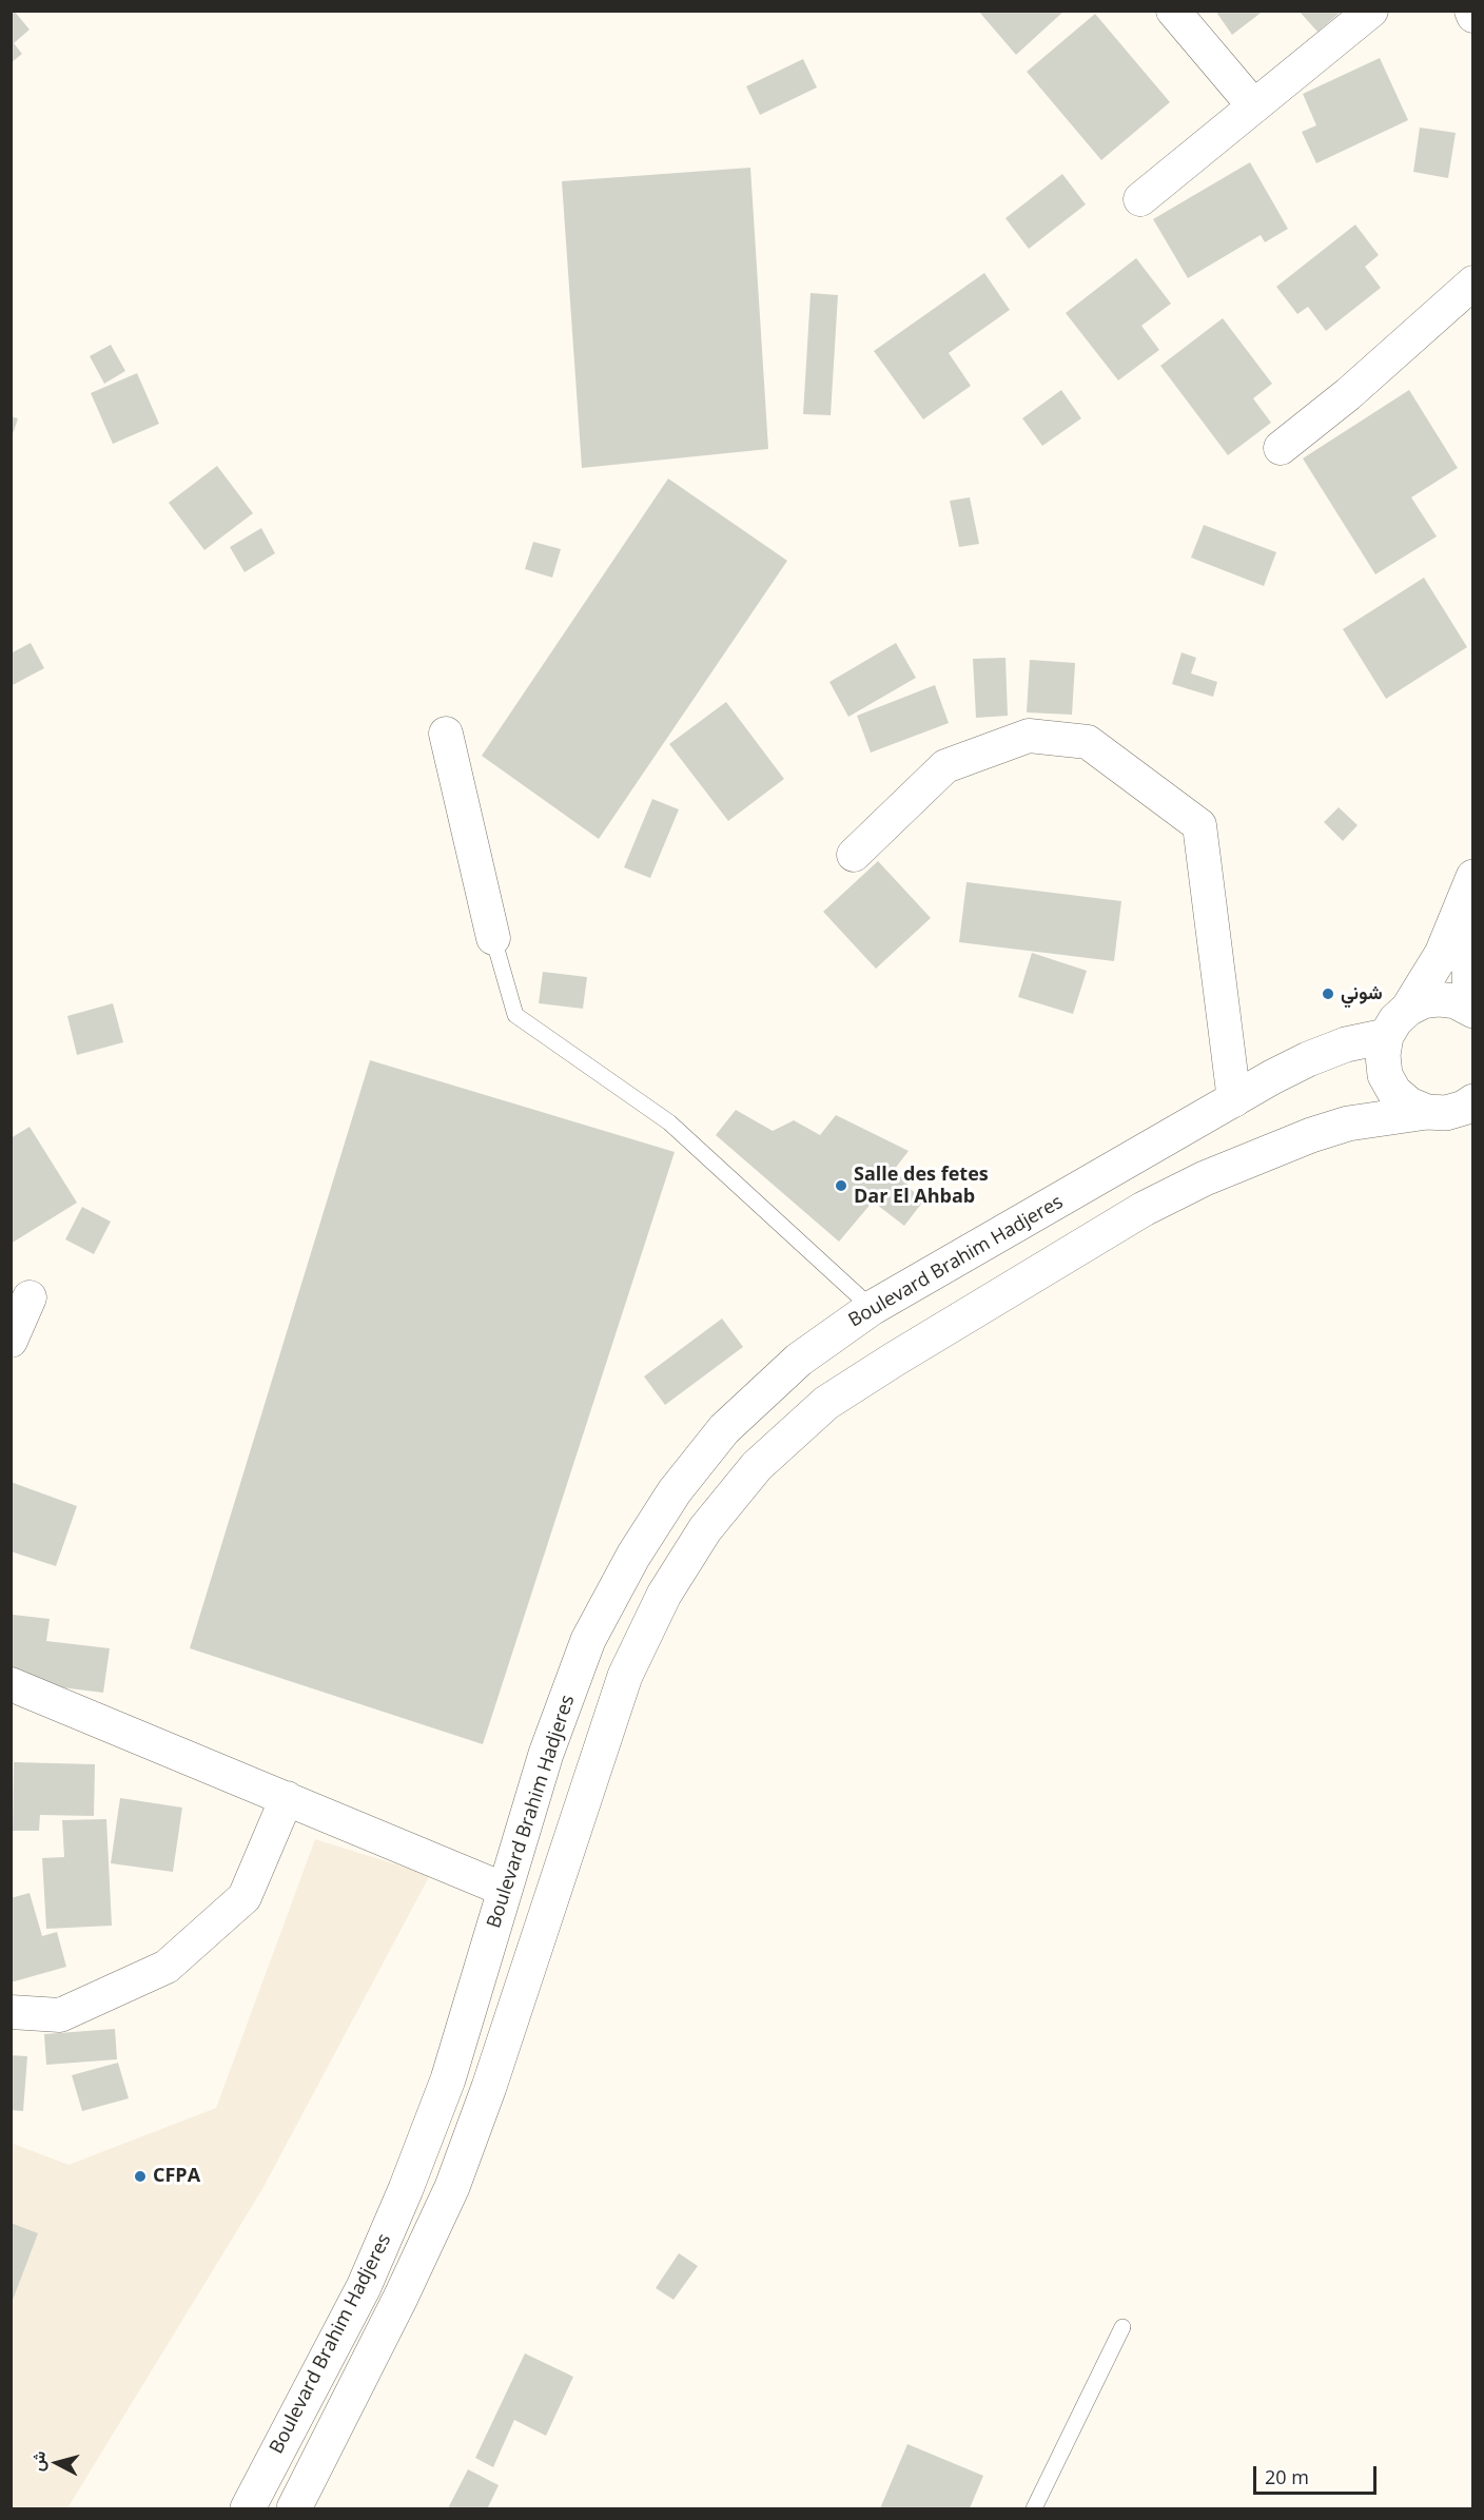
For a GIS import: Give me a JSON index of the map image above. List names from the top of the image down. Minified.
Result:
{"streets":{"main road":["Boulevard Brahim Hadjeres"]},"places":["شوني","Salle des fetes Dar El Ahbab","CFPA"],"scale_bar":"20 m","north":"left"}
